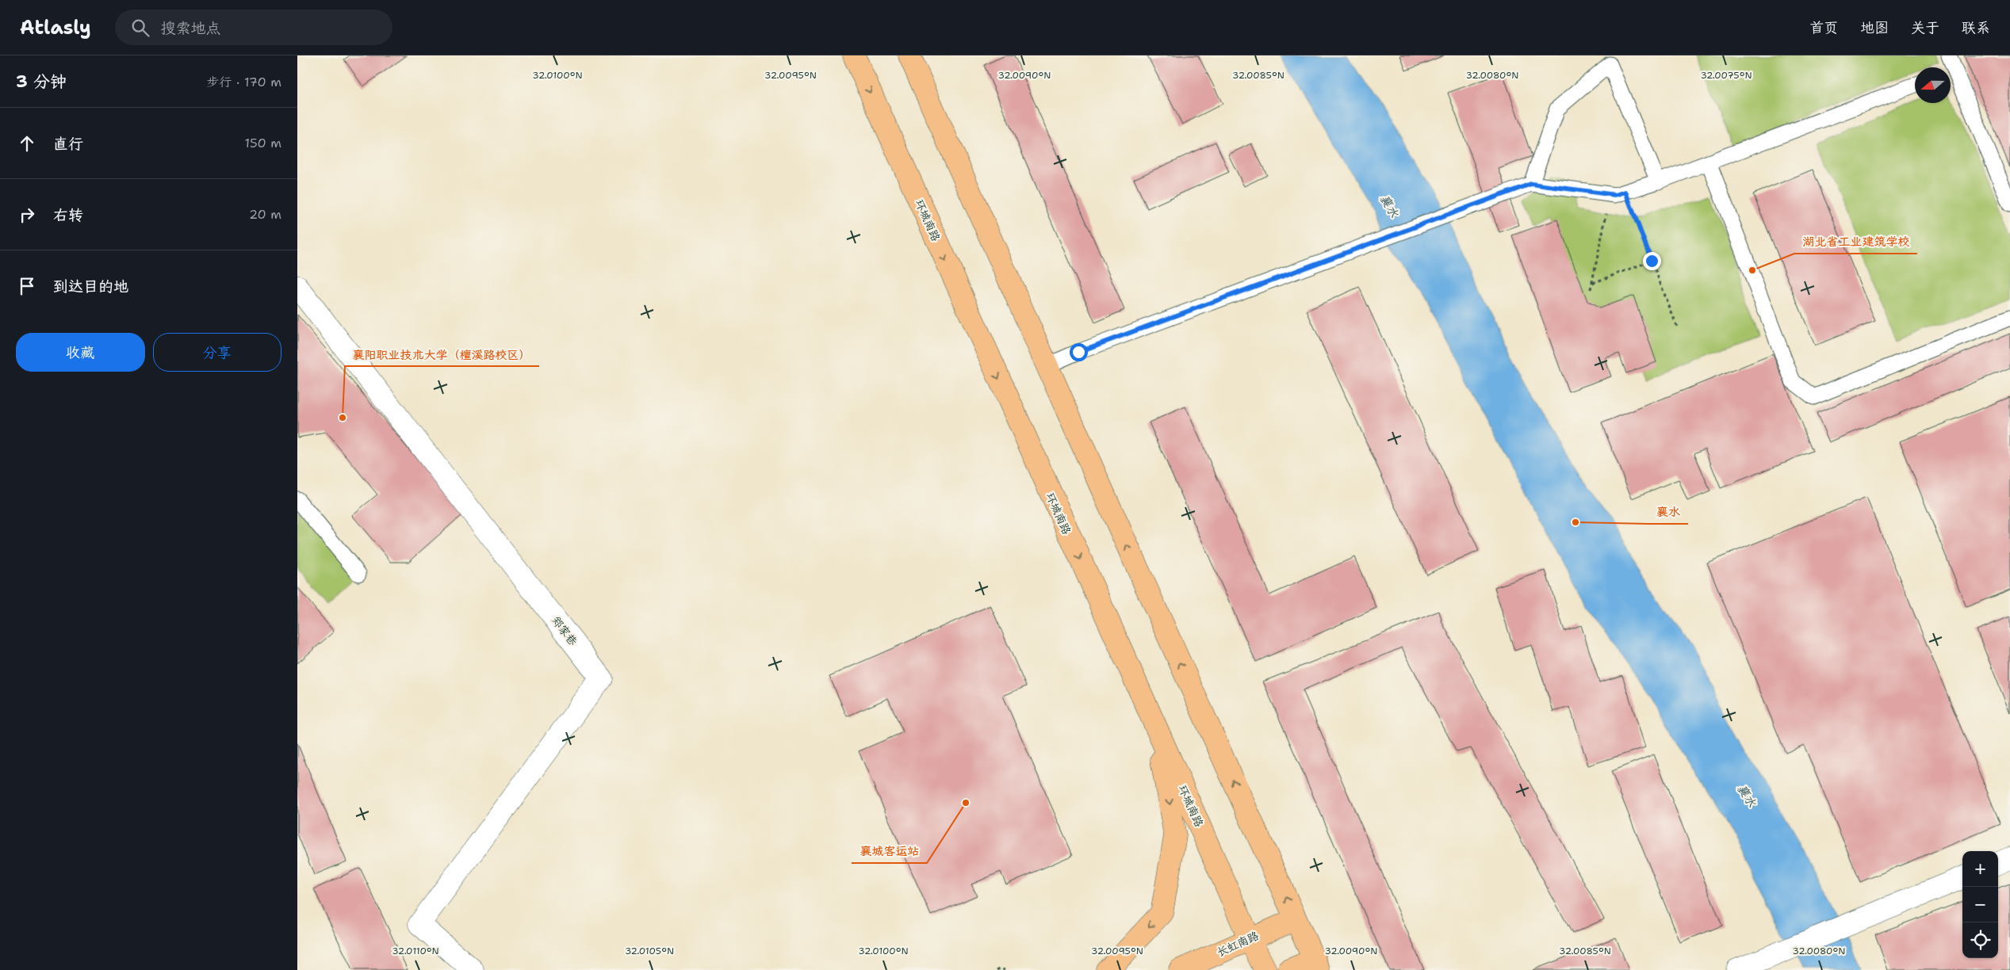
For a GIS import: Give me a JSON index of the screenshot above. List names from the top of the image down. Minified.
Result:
{"streets":{"highway":["环城南路","长虹南路"],"street":["郑家巷"]},"crossings":[["环城南路","长虹南路"]],"water":["襄水"],"places":["湖北省工业建筑学校","襄阳职业技术大学（檀溪路校区）","襄水","襄城客运站"],"north":"left","page":{"header":"Atlasly","search":"搜索地点","nav":["首页","地图","关于","联系"],"heading":["3 分钟","步行 · 170 m"],"list":[["直行","150 m"],["右转","20 m"],"到达目的地"],"buttons":["收藏","分享"],"map_buttons":["+","−"]},"coordinates":["32.0100°N","32.0095°N","32.0090°N","32.0085°N","32.0080°N","32.0075°N","32.0110°N","32.0105°N"]}
